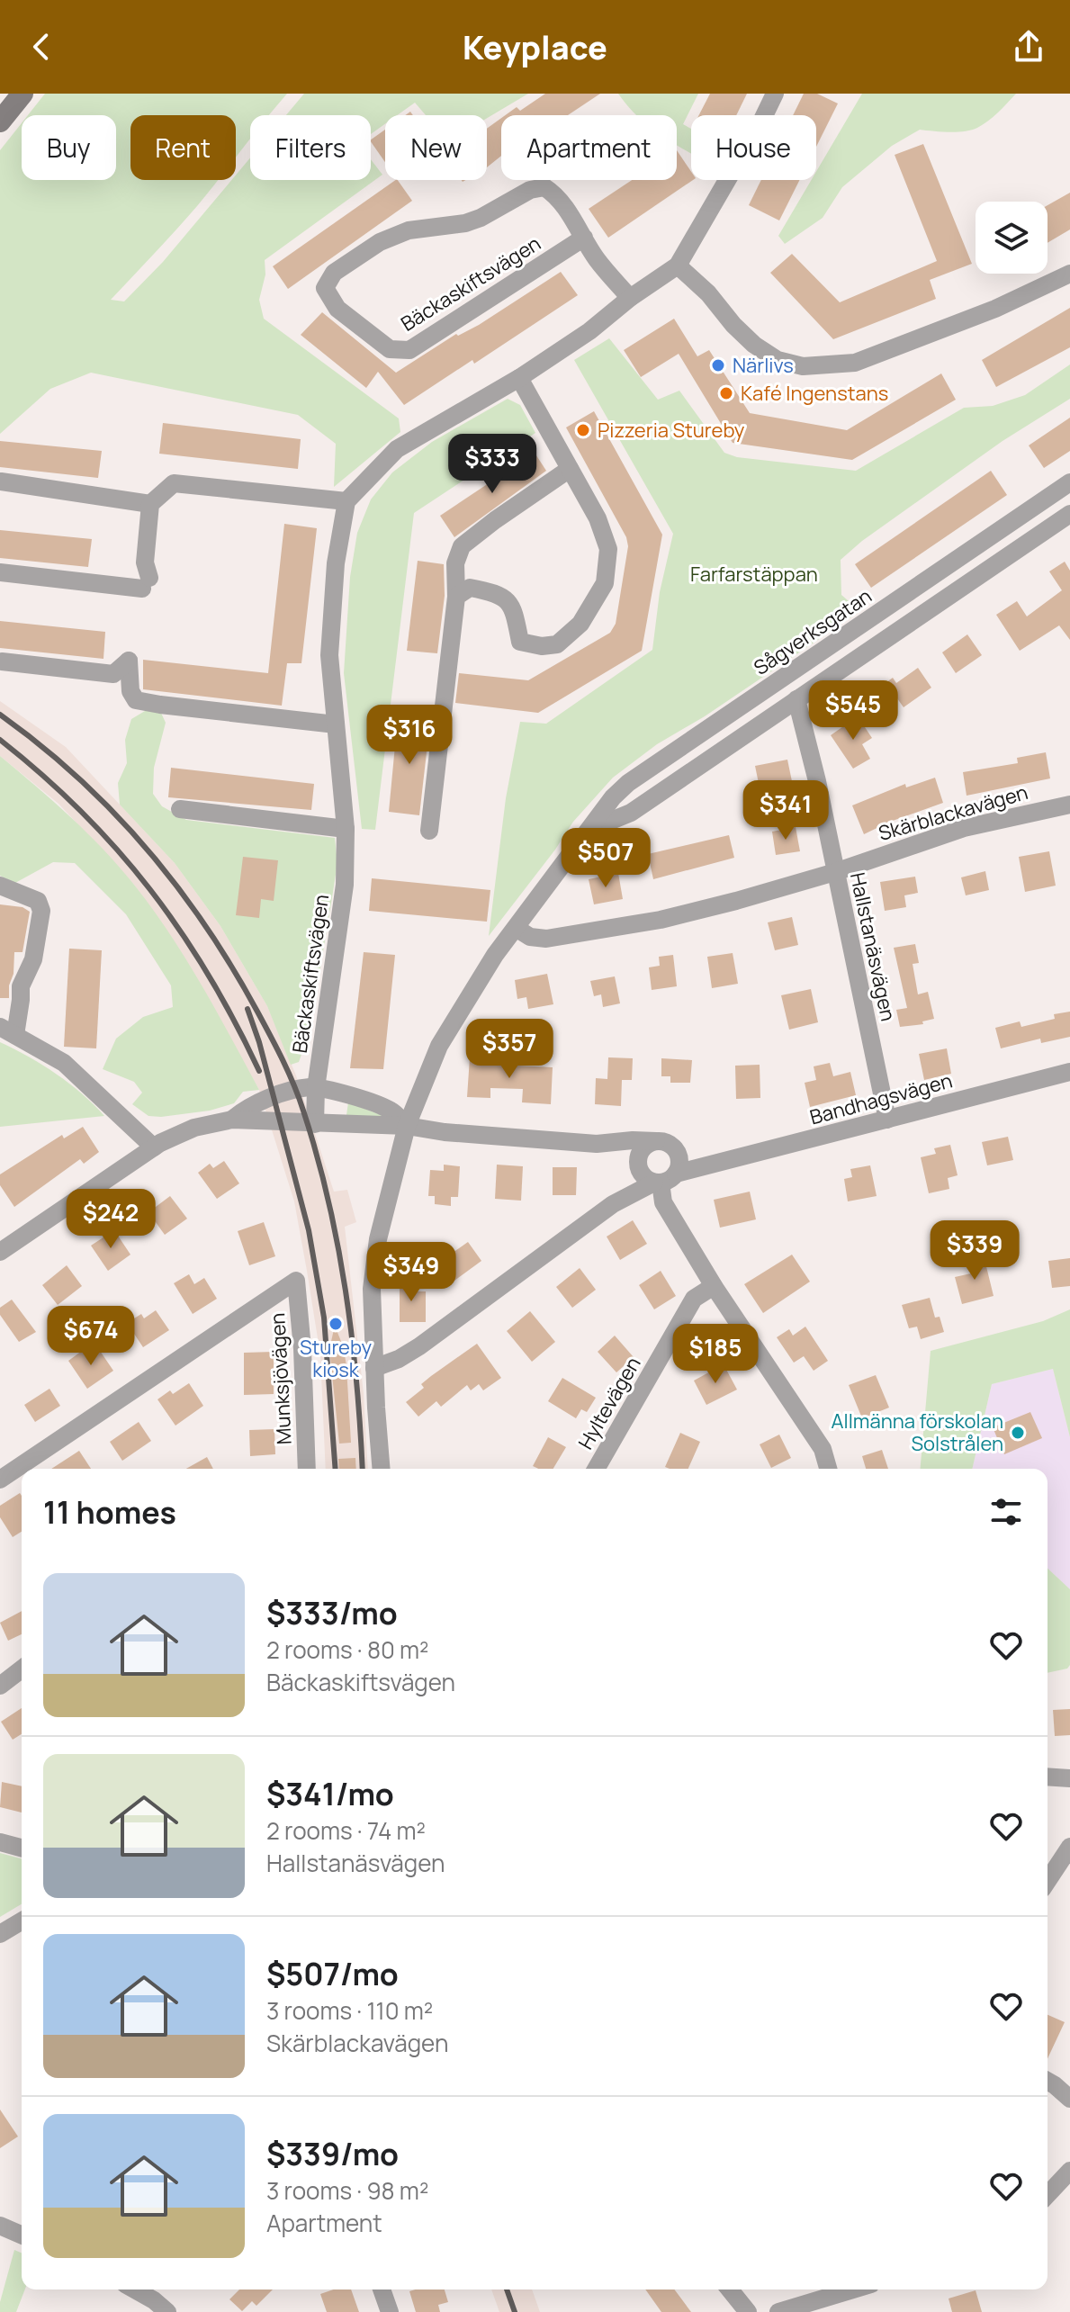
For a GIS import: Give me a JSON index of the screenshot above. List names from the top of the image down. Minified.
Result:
{"streets":{"street":["Bäckaskiftsvägen","Sågverksgatan","Skärblackavägen","Hallstanäsvägen","Bandhagsvägen","Munksjövägen","Hyltevägen"]},"crossings":[["Sågverksgatan","Skärblackavägen"],["Skärblackavägen","Hallstanäsvägen"],["Hallstanäsvägen","Bandhagsvägen"]],"parks":["Farfarstäppan"],"places":["Närlivs","Kafé Ingenstans","Pizzeria Stureby","Stureby kiosk","Allmänna förskolan Solstrålen"],"page":{"header":"Keyplace","chip":["Buy","Rent","Filters","New","Apartment","House"],"price":["$333","$545","$316","$341","$507","$357","$242","$339","$349","$674","$185"],"heading":"11 homes","list":[{"name":"$333/mo","note":"2 rooms · 80 m² · Bäckaskiftsvägen"},{"name":"$341/mo","note":"2 rooms · 74 m² · Hallstanäsvägen"},{"name":"$507/mo","note":"3 rooms · 110 m² · Skärblackavägen"},{"name":"$339/mo","note":"3 rooms · 98 m² · Apartment"}]}}
